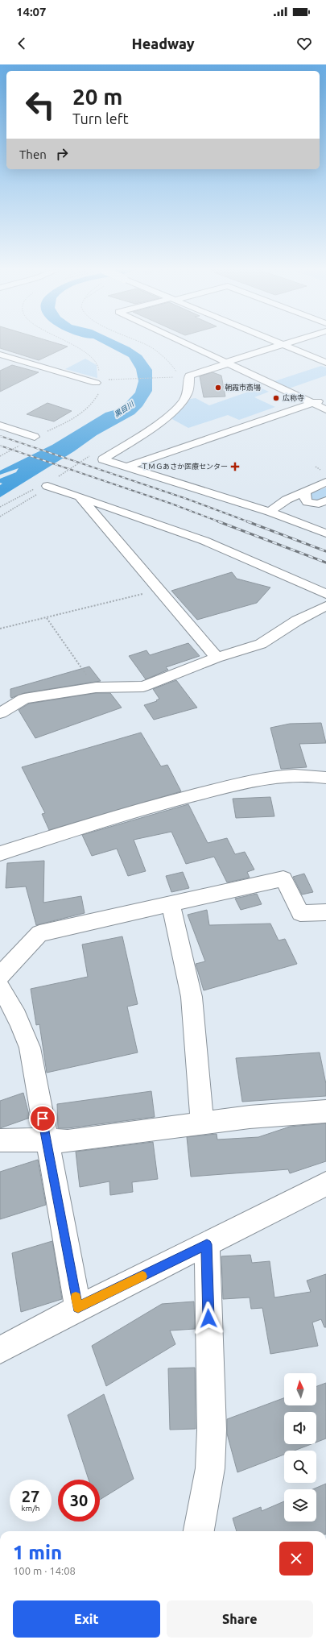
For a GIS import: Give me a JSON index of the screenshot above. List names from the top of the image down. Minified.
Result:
{"water":["黒目川"],"places":{"other":["朝霞市斎場","広称寺"],"health":["ＴＭＧあさか医療センター"]},"north":"top","page":{"status":"14:07","header":"Headway","turn":["20 m","Turn left"],"then":"Then","speed":"27 km/h","limit":"30","heading":["1 min","100 m · 14:08"],"buttons":["Exit","Share"]}}
